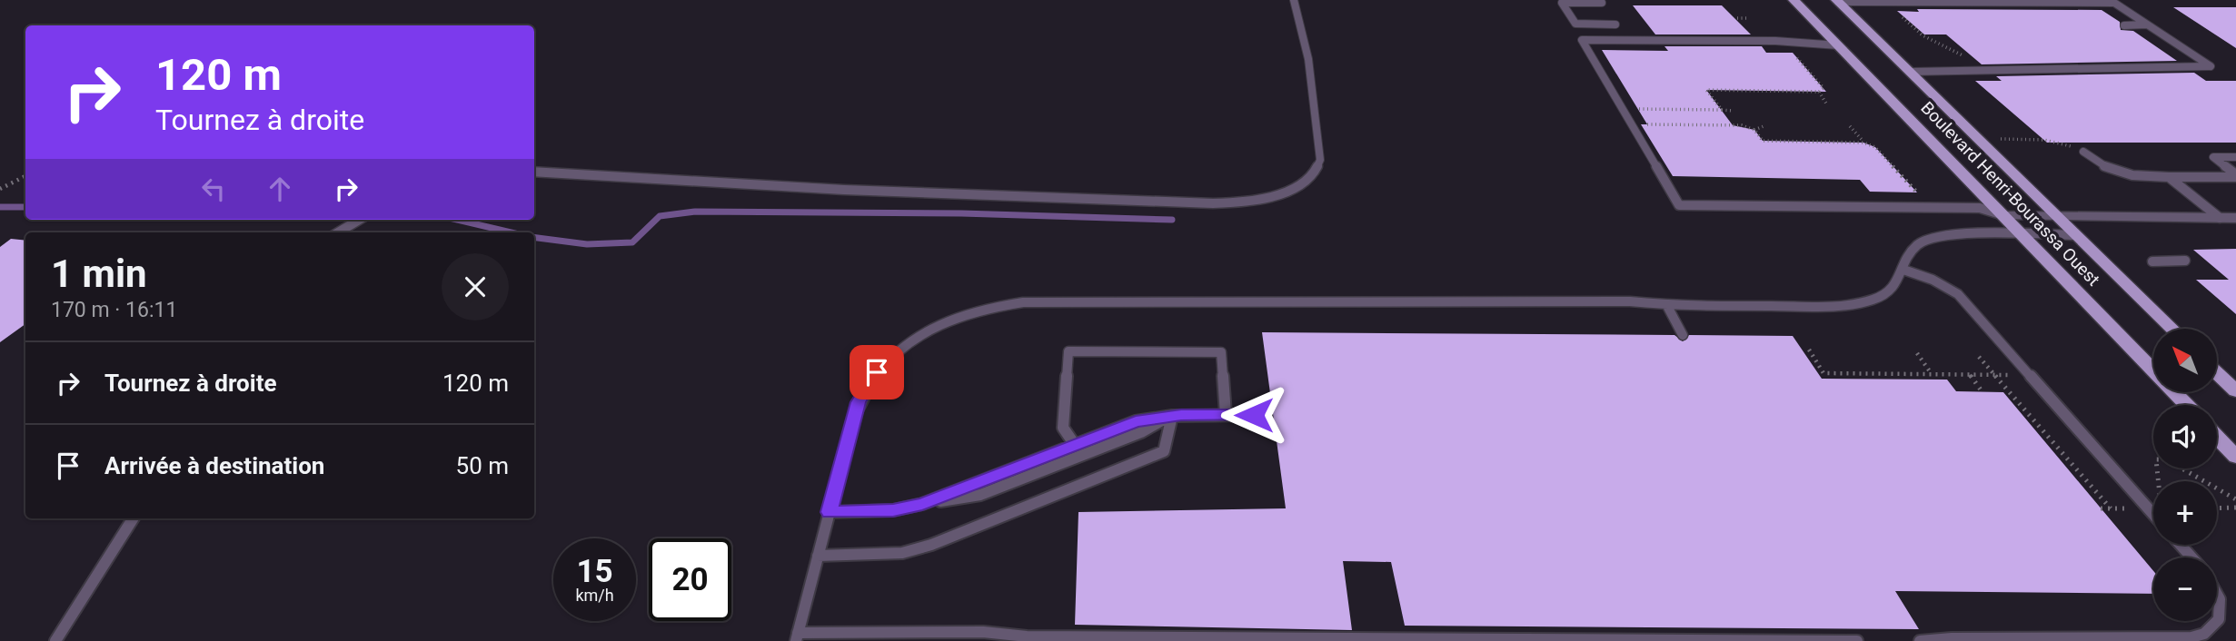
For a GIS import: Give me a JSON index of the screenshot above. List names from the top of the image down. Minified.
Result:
{"streets":{"main road":["Boulevard Henri-Bourassa Ouest"]},"north":"top left","page":{"turn":["120 m","Tournez à droite"],"heading":["1 min","170 m · 16:11"],"map_buttons":["+","−"],"list":[{"name":"Tournez à droite","value":"120 m"},{"name":"Arrivée à destination","value":"50 m"}],"speed":"15 km/h","limit":"20"}}
